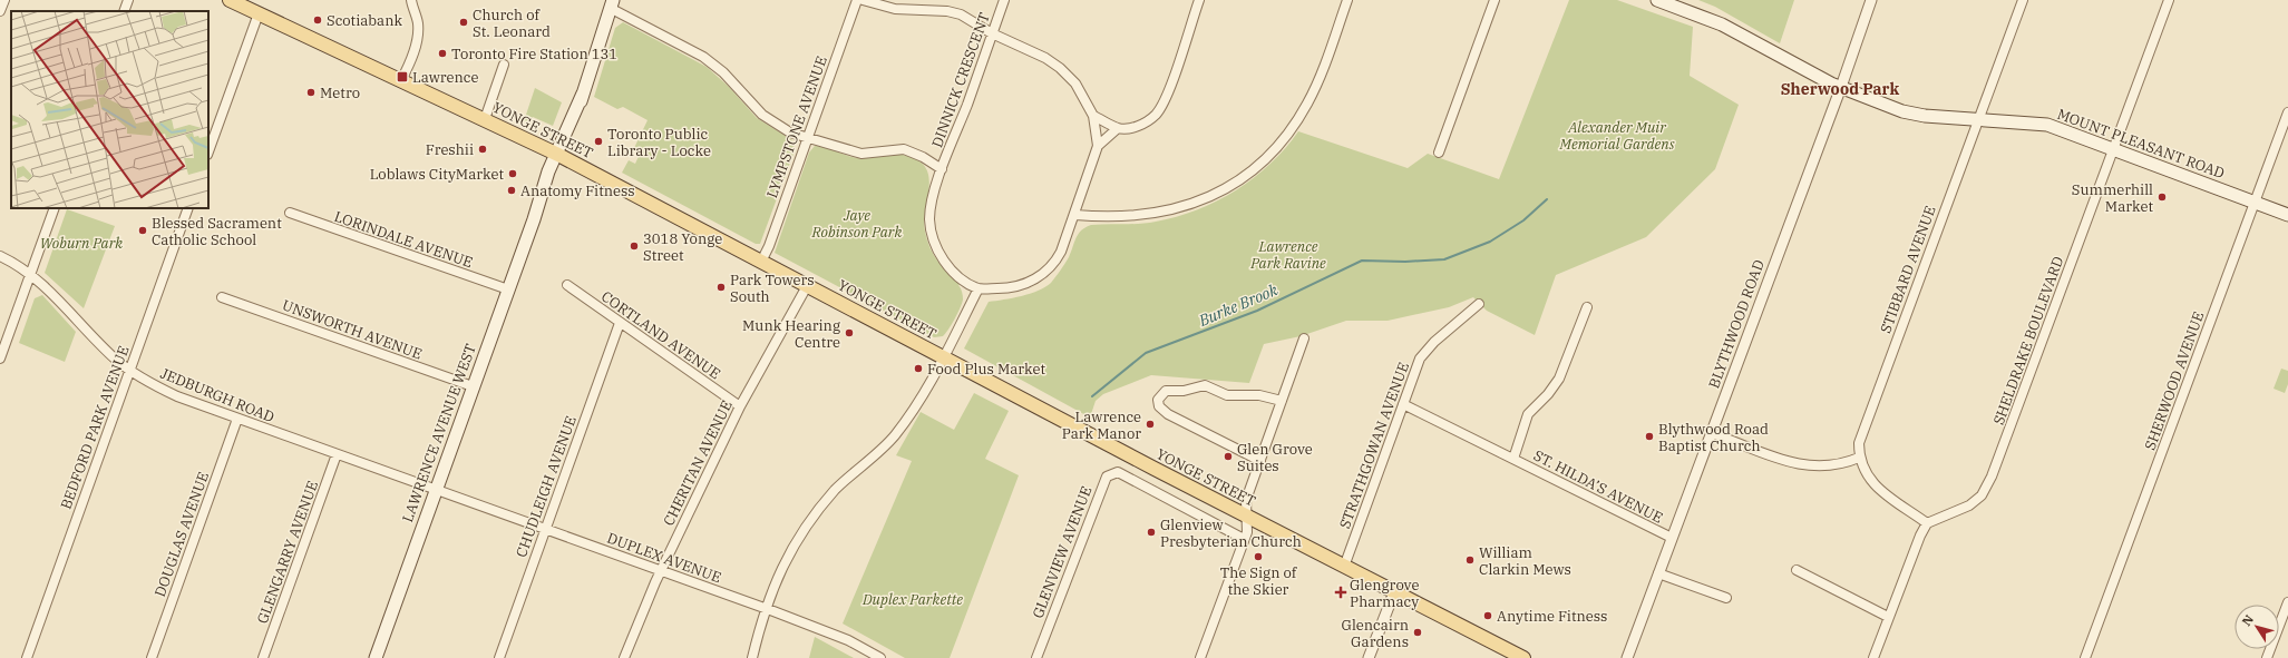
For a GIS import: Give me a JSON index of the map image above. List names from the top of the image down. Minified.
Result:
{"streets":{"main road":["YONGE STREET","MOUNT PLEASANT ROAD","LAWRENCE AVENUE WEST"],"street":["DINNICK CRESCENT","LYMPSTONE AVENUE","LORINDALE AVENUE","STIBBARD AVENUE","BLYTHWOOD ROAD","UNSWORTH AVENUE","CORTLAND AVENUE","SHELDRAKE BOULEVARD","SHERWOOD AVENUE","JEDBURGH ROAD","BEDFORD PARK AVENUE","STRATHGOWAN AVENUE","CHERITAN AVENUE","CHUDLEIGH AVENUE","ST. HILDA’S AVENUE","DOUGLAS AVENUE","GLENGARRY AVENUE","GLENVIEW AVENUE","DUPLEX AVENUE"]},"crossings":[["LYMPSTONE AVENUE","YONGE STREET"],["YONGE STREET","LAWRENCE AVENUE WEST"],["YONGE STREET","STRATHGOWAN AVENUE"],["YONGE STREET","CHERITAN AVENUE"],["MOUNT PLEASANT ROAD","STIBBARD AVENUE"],["MOUNT PLEASANT ROAD","BLYTHWOOD ROAD"],["MOUNT PLEASANT ROAD","SHELDRAKE BOULEVARD"],["MOUNT PLEASANT ROAD","SHERWOOD AVENUE"],["LORINDALE AVENUE","LAWRENCE AVENUE WEST"],["BLYTHWOOD ROAD","ST. HILDA’S AVENUE"],["UNSWORTH AVENUE","LAWRENCE AVENUE WEST"],["CORTLAND AVENUE","CHERITAN AVENUE"],["CORTLAND AVENUE","CHUDLEIGH AVENUE"],["JEDBURGH ROAD","BEDFORD PARK AVENUE"],["JEDBURGH ROAD","LAWRENCE AVENUE WEST"],["JEDBURGH ROAD","DOUGLAS AVENUE"],["JEDBURGH ROAD","GLENGARRY AVENUE"],["JEDBURGH ROAD","DUPLEX AVENUE"],["LAWRENCE AVENUE WEST","DUPLEX AVENUE"],["STRATHGOWAN AVENUE","ST. HILDA’S AVENUE"],["CHERITAN AVENUE","DUPLEX AVENUE"],["CHUDLEIGH AVENUE","DUPLEX AVENUE"]],"districts":["Sherwood Park"],"water":["Burke Brook"],"parks":["Alexander Muir Memorial Gardens","Jaye Robinson Park","Woburn Park","Lawrence Park Ravine","Duplex Parkette"],"places":{"other":["Scotiabank","Church of St. Leonard","Toronto Fire Station 131","Metro","Toronto Public Library - Locke","Freshii","Loblaws CityMarket","Anatomy Fitness","Summerhill Market","Blessed Sacrament Catholic School","3018 Yonge Street","Park Towers South","Munk Hearing Centre","Food Plus Market","Lawrence Park Manor","Blythwood Road Baptist Church","Glen Grove Suites","Glenview Presbyterian Church","The Sign of the Skier","William Clarkin Mews","Anytime Fitness","Glencairn Gardens"],"transit":["Lawrence"],"health":["Glengrove Pharmacy"]},"north":"top left"}
